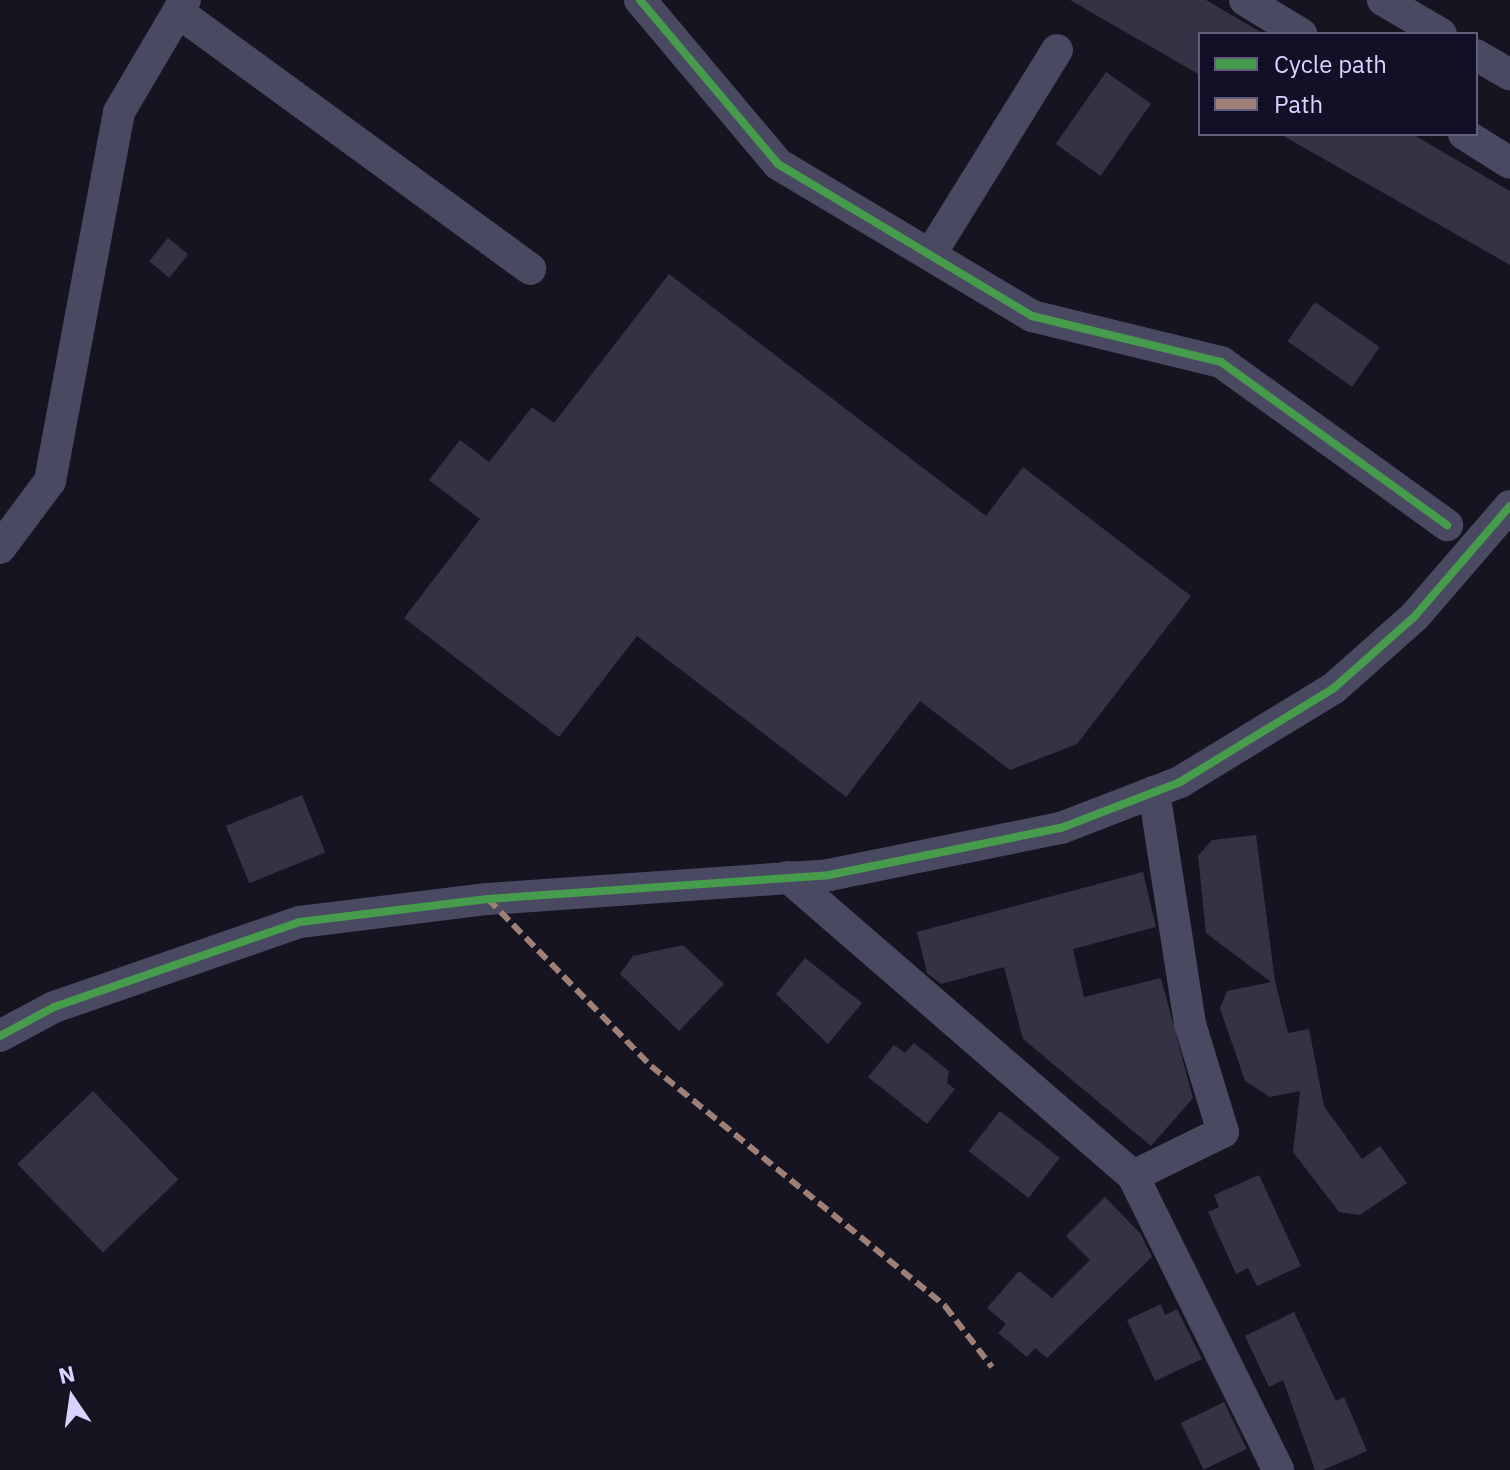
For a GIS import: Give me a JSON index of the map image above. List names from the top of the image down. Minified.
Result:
{"legend":["Cycle path","Path"],"north":"top"}
